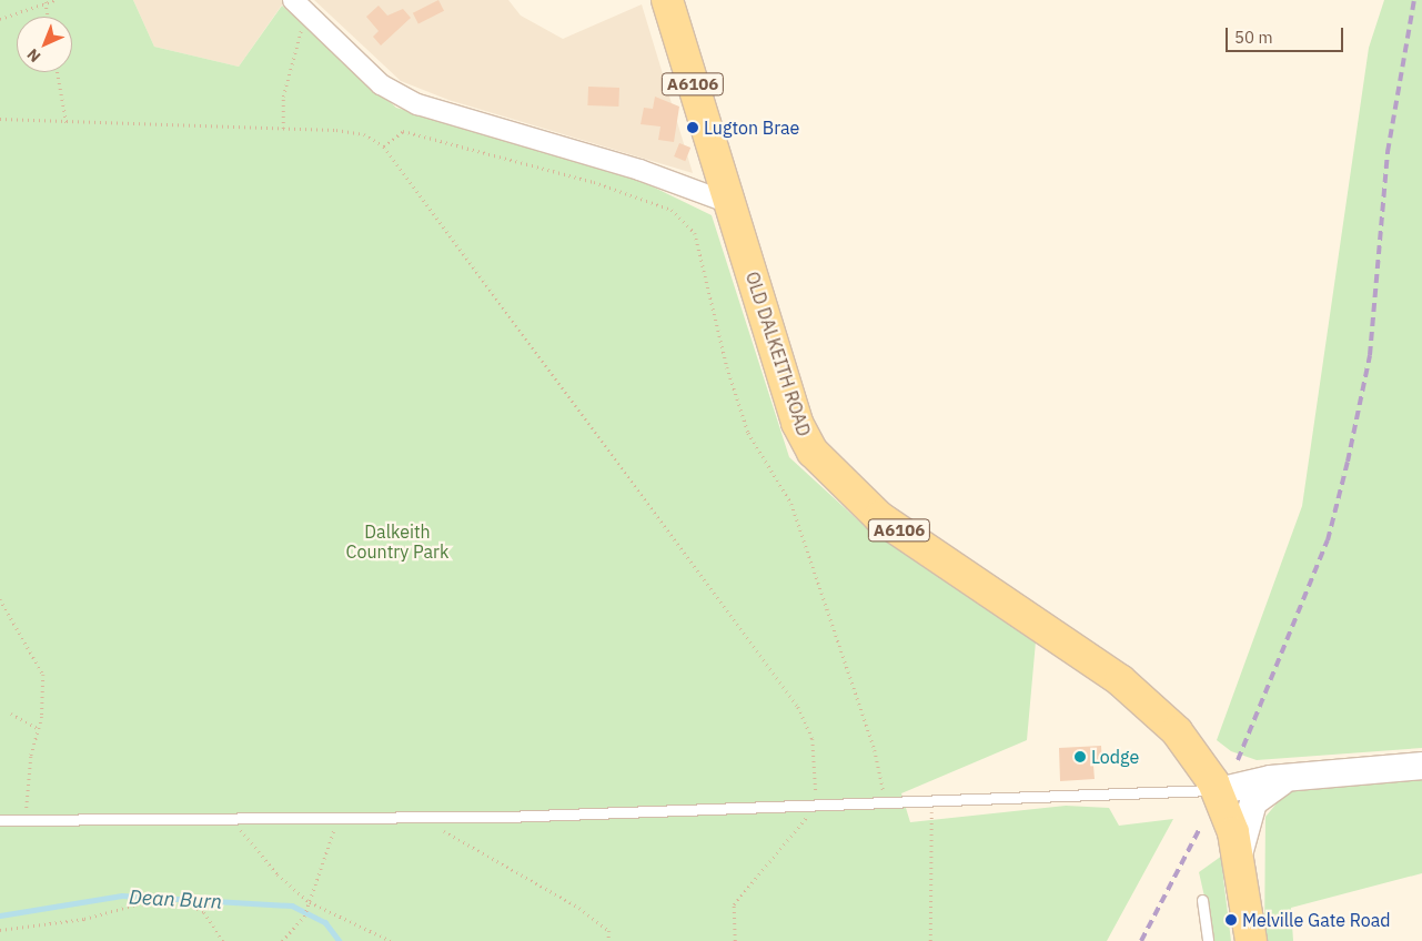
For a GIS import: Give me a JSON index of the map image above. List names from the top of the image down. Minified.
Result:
{"streets":{"main road":["A6106","OLD DALKEITH ROAD"]},"crossings":[["A6106","OLD DALKEITH ROAD"]],"water":["Dean Burn"],"parks":["Dalkeith Country Park"],"places":["Lugton Brae","Lodge","Melville Gate Road"],"scale_bar":"50 m","north":"bottom left"}
